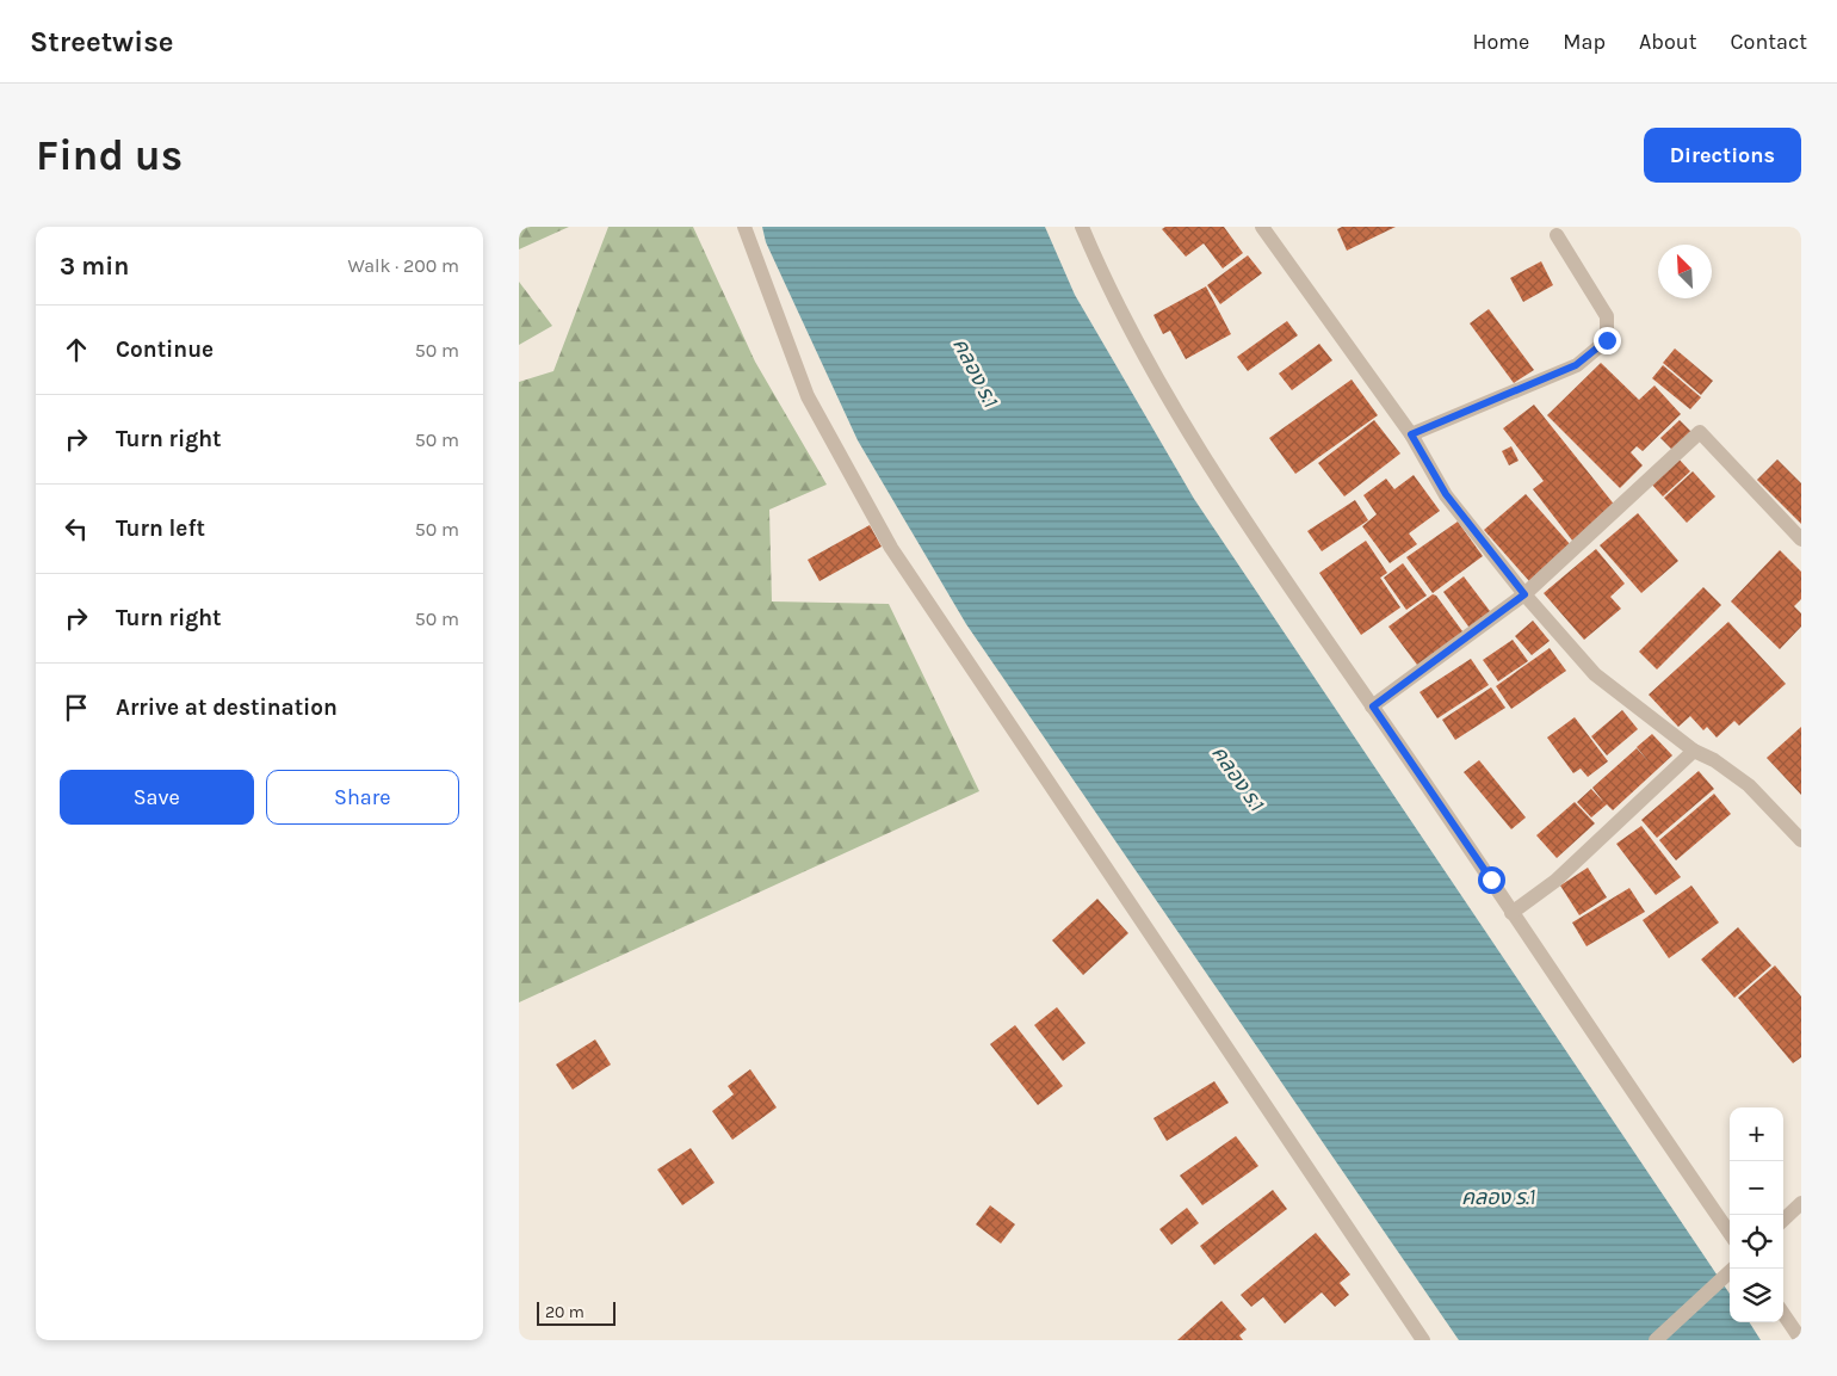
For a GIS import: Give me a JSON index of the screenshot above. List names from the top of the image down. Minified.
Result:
{"water":["คลอง ร.1"],"scale_bar":"20 m","north":"top left","page":{"header":"Streetwise","nav":["Home","Map","About","Contact"],"buttons":["Directions",["Save","Share"]],"title":"Find us","heading":["3 min","Walk · 200 m"],"list":[["Continue","50 m"],["Turn right","50 m"],["Turn left","50 m"],["Turn right","50 m"],"Arrive at destination"],"map_buttons":["+","−"],"scale":"20 m"}}
